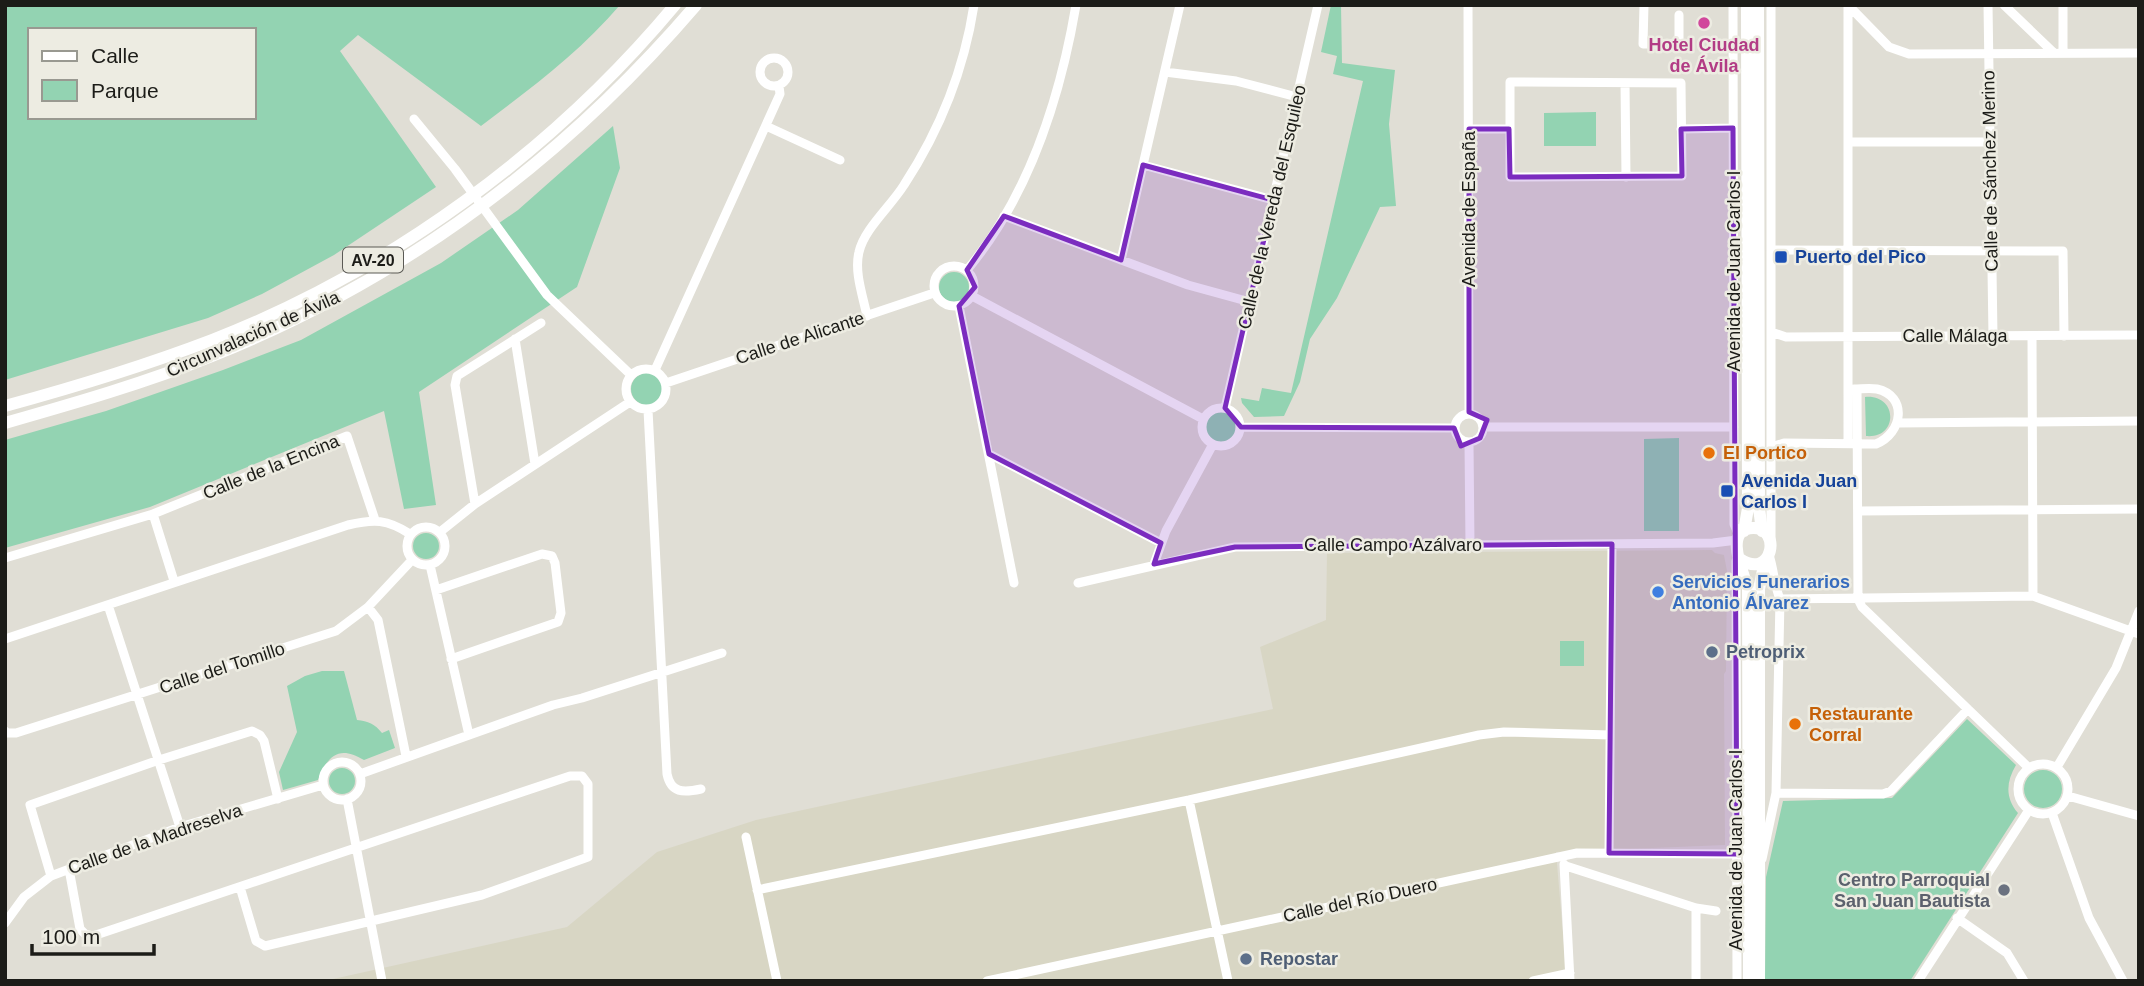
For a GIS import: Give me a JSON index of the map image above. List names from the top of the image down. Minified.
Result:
{"streets":{"highway":["AV-20","Avenida de Juan Carlos I","Circunvalación de Ávila"],"street":["Calle de Sánchez Merino","Calle de la Vereda del Esquileo","Avenida de España","Calle Málaga","Calle de Alicante","Calle de la Encina","Calle Campo Azálvaro","Calle del Tomillo","Calle de la Madreselva","Calle del Río Duero"]},"crossings":[["Calle de Sánchez Merino","Calle Málaga"],["Avenida de Juan Carlos I","Calle Málaga"],["Avenida de Juan Carlos I","Calle Campo Azálvaro"],["Avenida de Juan Carlos I","Calle del Río Duero"]],"places":{"other":["Hotel Ciudad de Ávila","El Portico","Servicios Funerarios Antonio Álvarez","Petroprix","Restaurante Corral","Centro Parroquial San Juan Bautista","Repostar"],"transit":["Puerto del Pico","Avenida Juan Carlos I"]},"legend":["Calle","Parque"],"scale_bar":"100 m"}
